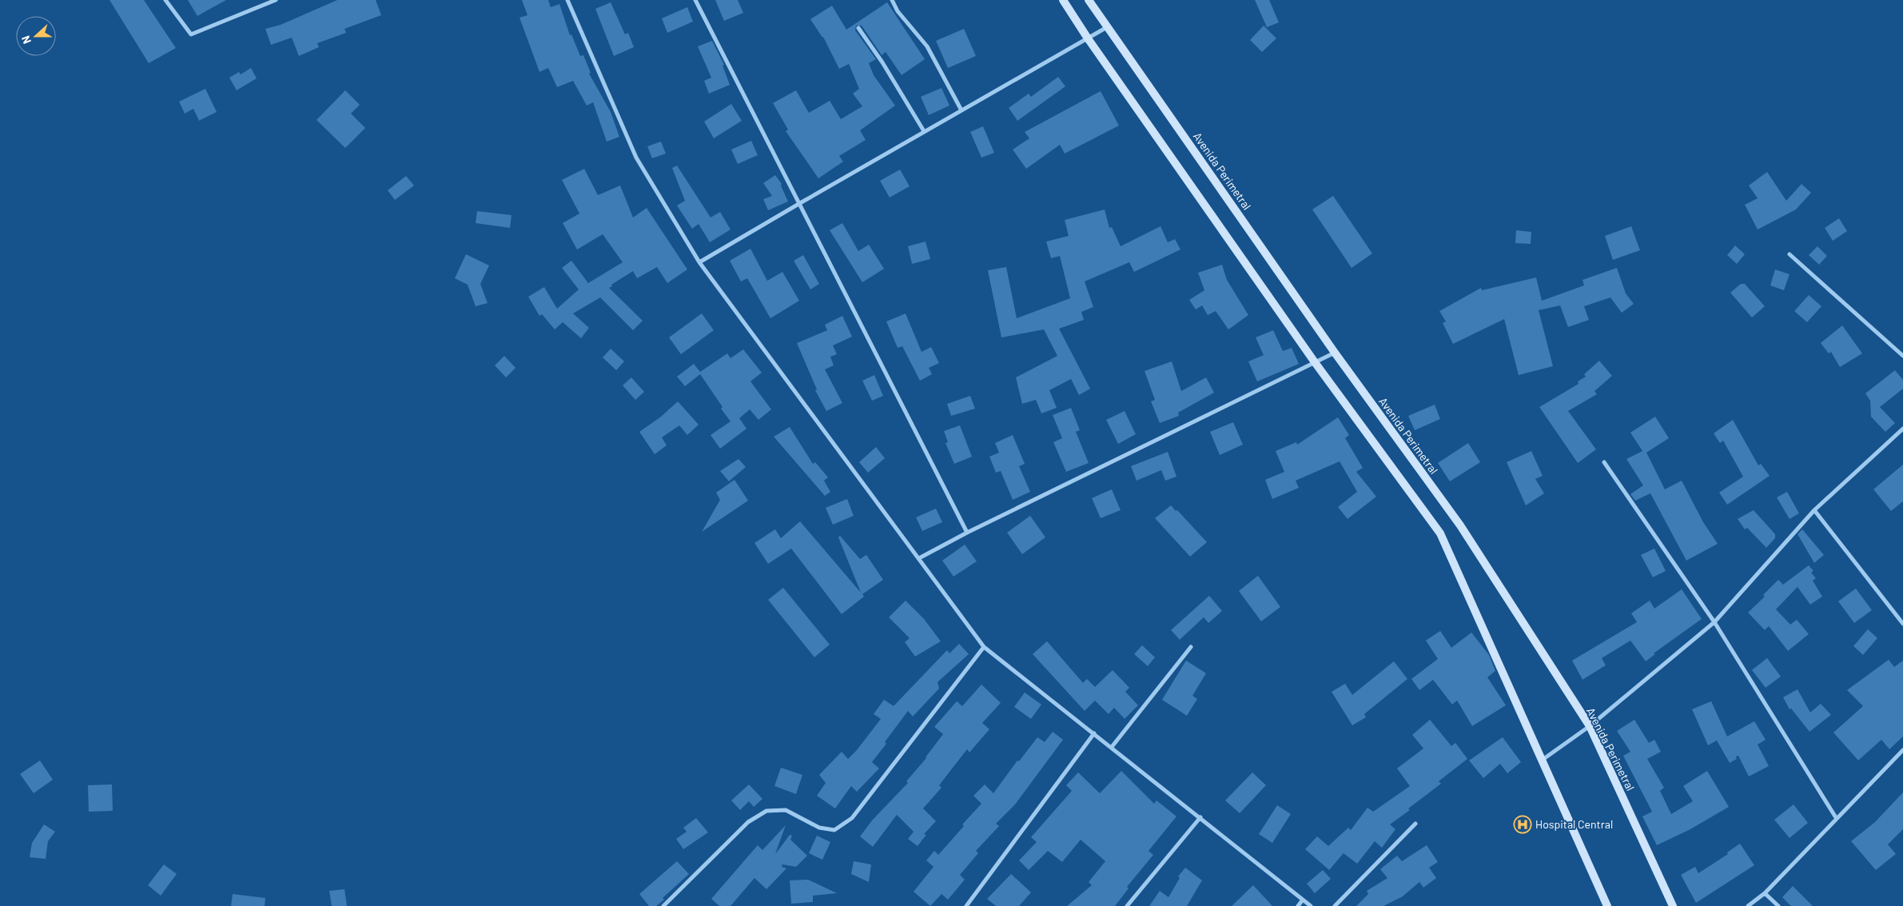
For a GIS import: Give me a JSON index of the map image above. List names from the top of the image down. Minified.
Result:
{"streets":{"main road":["Avenida Perimetral"]},"places":{"hospital":["Hospital Central"]},"north":"left"}
